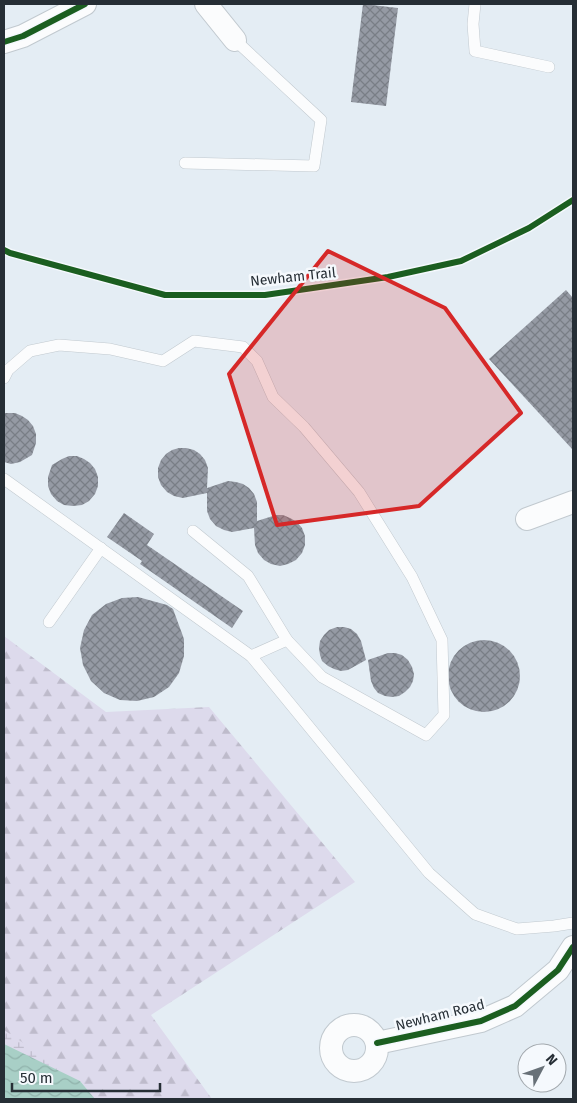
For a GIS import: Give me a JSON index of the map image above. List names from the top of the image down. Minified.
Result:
{"streets":{"street":["Newham Road"],"cycle path":["Newham Trail"]},"scale_bar":"50 m","north":"top right"}
